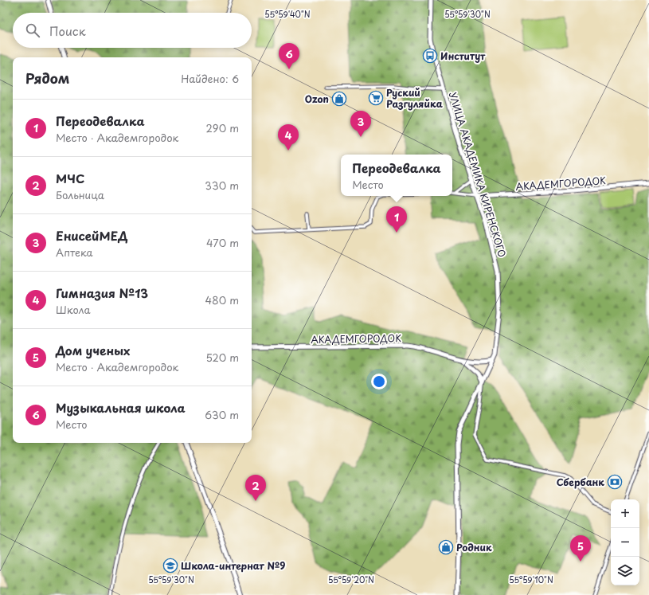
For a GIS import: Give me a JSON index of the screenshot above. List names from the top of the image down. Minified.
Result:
{"streets":{"main road":["УЛИЦА АКАДЕМИКА КИРЕНСКОГО","АКАДЕМГОРОДОК"]},"crossings":[["УЛИЦА АКАДЕМИКА КИРЕНСКОГО","АКАДЕМГОРОДОК"]],"places":{"bus stop":["Институт"],"supermarket":["Руский Разгуляйка"],"shop":["Ozon","Родник"],"bank":["Сбербанк"],"school or university":["Школа-интернат №9"]},"page":{"search":"Поиск","pins":["6","3","4","1","2","5"],"heading":["Рядом","Найдено: 6"],"list":[{"mark":"1","name":"Переодевалка","note":"Место · Академгородок","value":"290 m"},{"mark":"2","name":"МЧС","note":"Больница","value":"330 m"},{"mark":"3","name":"ЕнисейМЕД","note":"Аптека","value":"470 m"},{"mark":"4","name":"Гимназия №13","note":"Школа","value":"480 m"},{"mark":"5","name":"Дом ученых","note":"Место · Академгородок","value":"520 m"},{"mark":"6","name":"Музыкальная школа","note":"Место","value":"630 m"}],"popup":["Переодевалка","Место"],"map_buttons":["+","−"]},"coordinates":["55°59'40\"N","55°59'30\"N","55°59'20\"N","55°59'10\"N"]}
